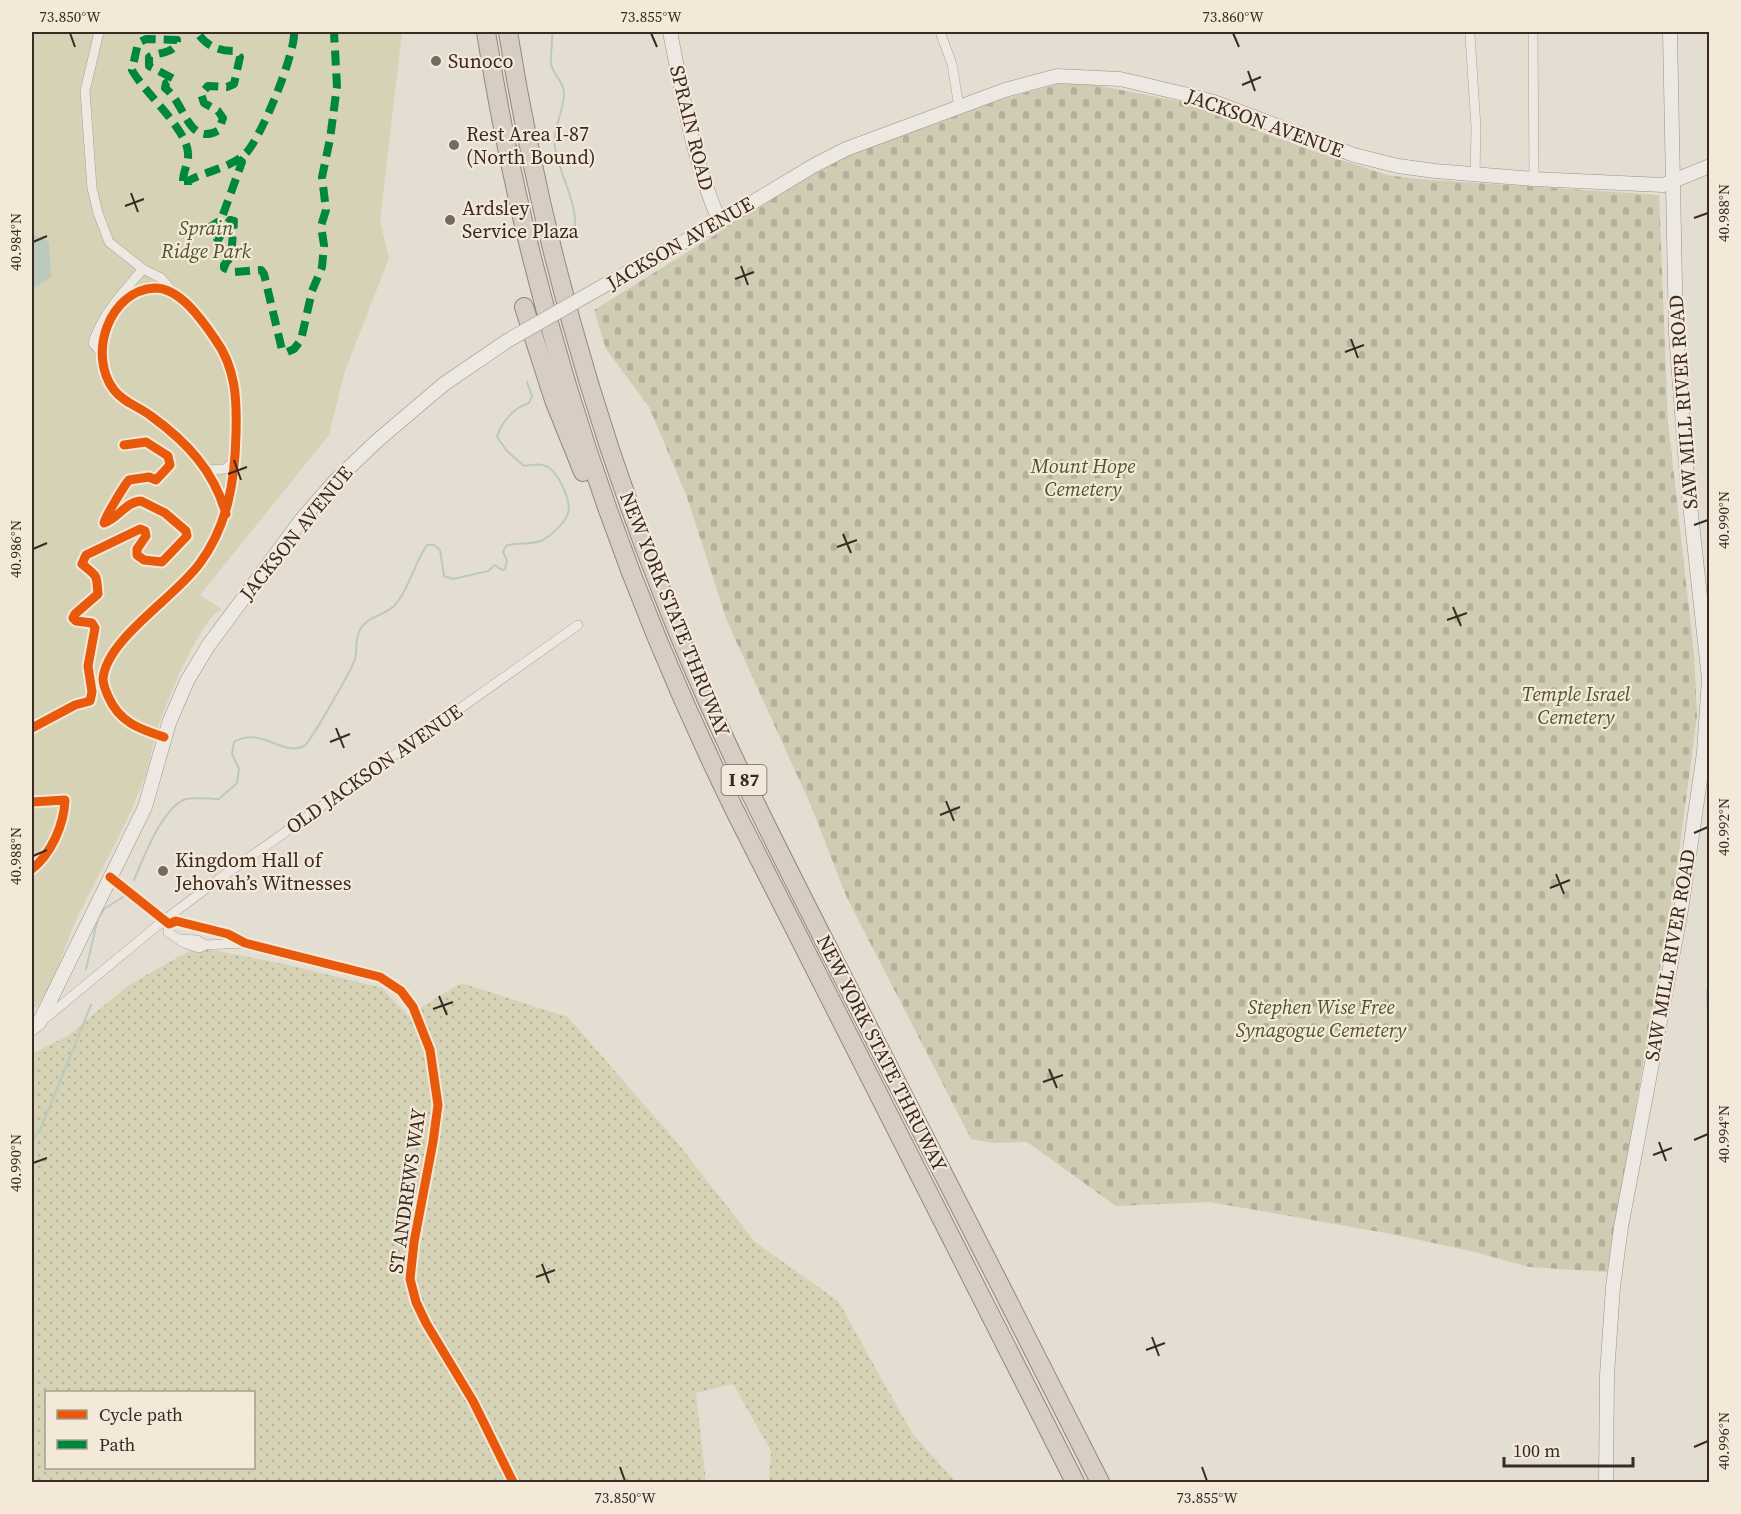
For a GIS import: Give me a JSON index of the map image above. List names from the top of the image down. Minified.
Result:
{"streets":{"highway":["NEW YORK STATE THRUWAY","I 87"],"main road":["JACKSON AVENUE","SPRAIN ROAD","SAW MILL RIVER ROAD"],"street":["OLD JACKSON AVENUE","ST ANDREWS WAY"]},"crossings":[["JACKSON AVENUE","SPRAIN ROAD"],["JACKSON AVENUE","SAW MILL RIVER ROAD"],["JACKSON AVENUE","OLD JACKSON AVENUE"],["OLD JACKSON AVENUE","ST ANDREWS WAY"]],"parks":["Sprain Ridge Park","Mount Hope Cemetery","Temple Israel Cemetery","Stephen Wise Free Synagogue Cemetery"],"places":["Sunoco","Rest Area I-87 (North Bound)","Ardsley Service Plaza","Kingdom Hall of Jehovah’s Witnesses"],"legend":["Cycle path","Path"],"scale_bar":"100 m","coordinates":["73.850°W","73.855°W","73.860°W","40.988°N","40.984°N","40.990°N","40.986°N","40.992°N","40.994°N","40.996°N"]}
